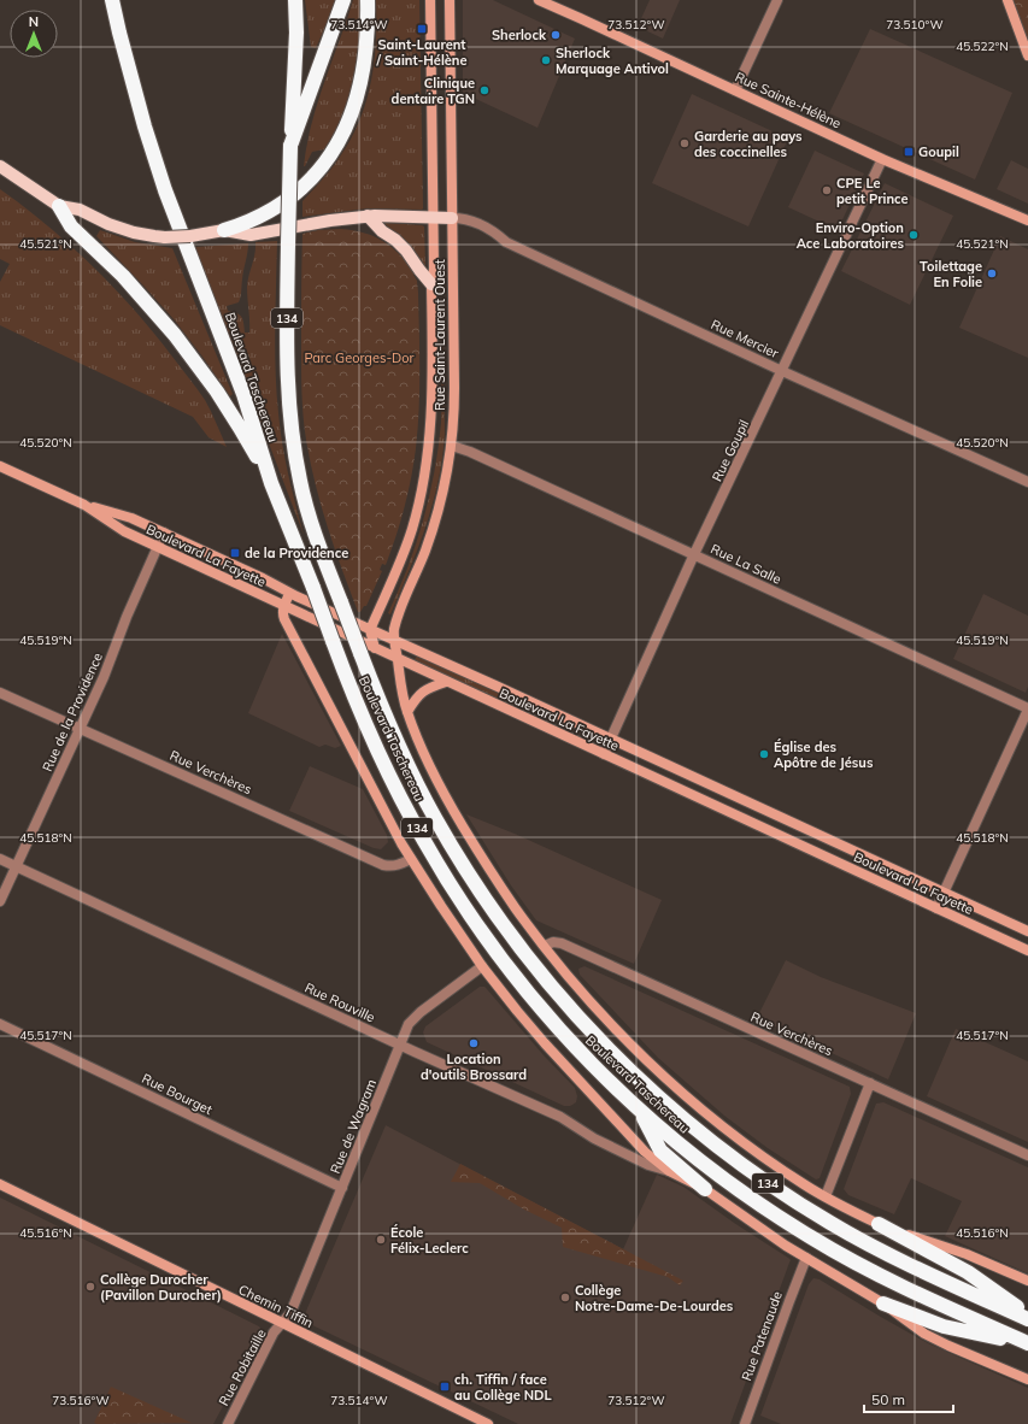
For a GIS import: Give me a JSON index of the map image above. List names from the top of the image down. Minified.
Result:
{"streets":{"highway":["134","Boulevard Taschereau"],"street":["Rue Sainte-Hélène","Rue Saint-Laurent Ouest","Rue Mercier","Rue Goupil","Boulevard La Fayette","Rue La Salle","Rue de la Providence","Rue Verchères","Rue Rouville","Rue Bourget","Rue de Wagram","Chemin Tiffin","Rue Patenaude","Rue Robitaille"]},"crossings":[["Rue Sainte-Hélène","Rue Goupil"],["Rue Saint-Laurent Ouest","Rue Mercier"],["Rue Saint-Laurent Ouest","Boulevard Taschereau"],["Rue Saint-Laurent Ouest","Boulevard La Fayette"],["Rue Saint-Laurent Ouest","Rue La Salle"],["Rue Mercier","Rue Goupil"],["Boulevard Taschereau","Boulevard La Fayette"],["Boulevard Taschereau","Rue Verchères"],["Rue Goupil","Boulevard La Fayette"],["Rue Goupil","Rue La Salle"],["Boulevard La Fayette","Rue de la Providence"],["Rue de la Providence","Rue Verchères"],["Rue de la Providence","Rue Rouville"],["Rue Rouville","Rue de Wagram"],["Rue Bourget","Rue de Wagram"],["Rue de Wagram","Chemin Tiffin"],["Rue de Wagram","Rue Robitaille"],["Chemin Tiffin","Rue Robitaille"]],"parks":["Parc Georges-Dor"],"places":{"transit":["Saint-Laurent / Saint-Hélène","Goupil","de la Providence","ch. Tiffin / face au Collège NDL"],"other":["Sherlock","Sherlock Marquage Antivol","Clinique dentaire TGN","Garderie au pays des coccinelles","CPE Le petit Prince","Enviro-Option Ace Laboratoires","Toilettage En Folie","Église des Apôtre de Jésus","Location d'outils Brossard","École Félix-Leclerc","Collège Durocher (Pavillon Durocher)","Collège Notre-Dame-De-Lourdes"]},"scale_bar":"50 m","north":"top","coordinates":["73.514°W","73.512°W","73.510°W","45.522°N","45.521°N","45.520°N","45.519°N","45.518°N","45.517°N","45.516°N","73.516°W"]}
